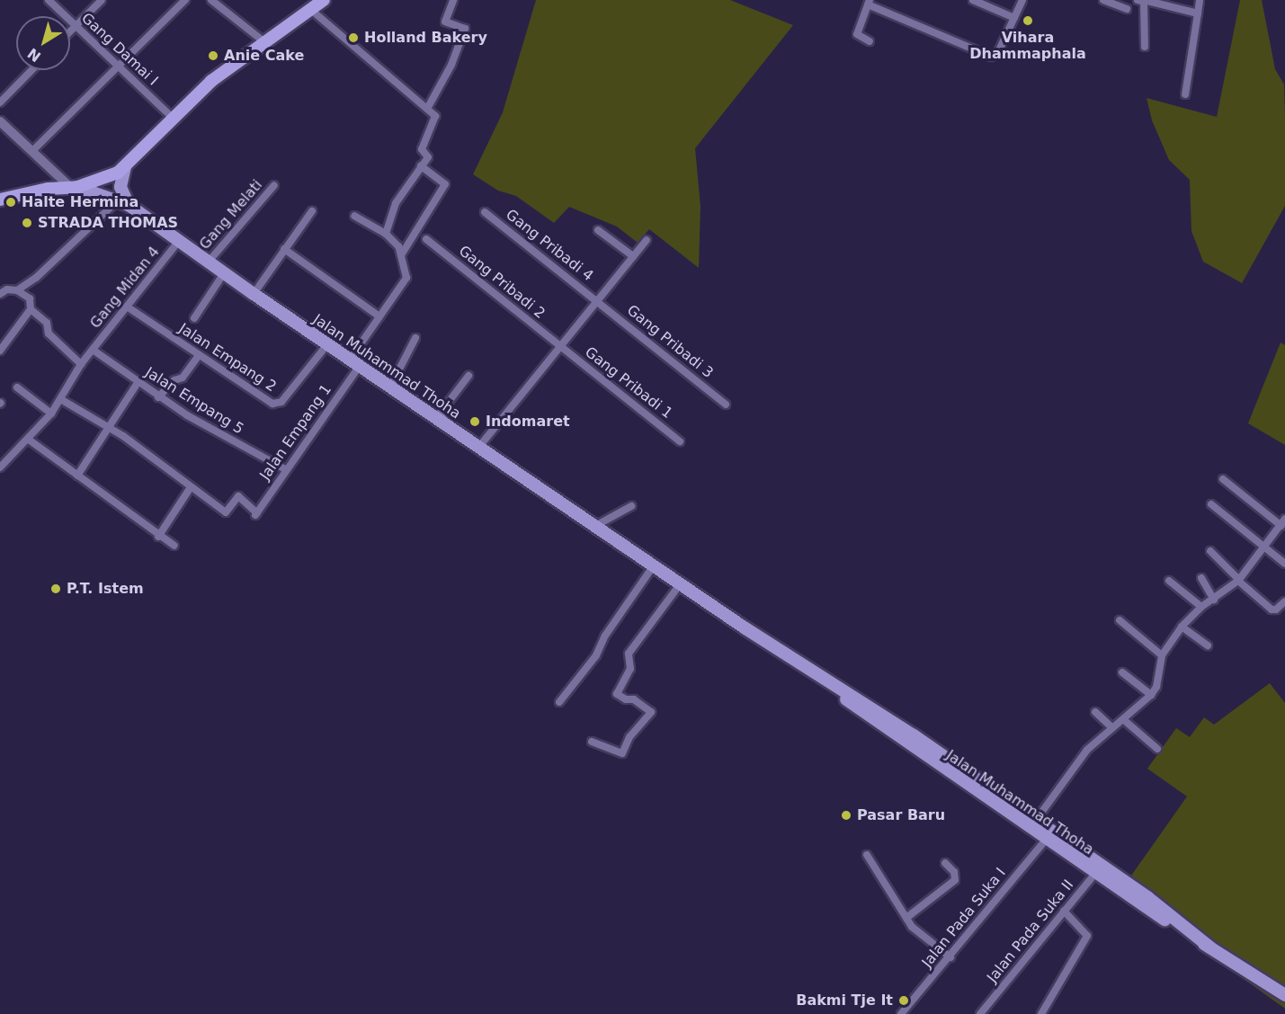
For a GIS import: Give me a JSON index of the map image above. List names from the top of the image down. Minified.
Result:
{"streets":{"main road":["Jalan Muhammad Thoha"],"street":["Gang Damai I","Gang Melati","Gang Pribadi 4","Gang Pribadi 2","Gang Midan 4","Gang Pribadi 3","Jalan Empang 2","Gang Pribadi 1","Jalan Empang 5","Jalan Empang 1","Jalan Pada Suka I","Jalan Pada Suka II"]},"crossings":[["Gang Melati","Jalan Muhammad Thoha"],["Gang Pribadi 4","Gang Pribadi 3"],["Gang Pribadi 2","Gang Pribadi 1"],["Gang Midan 4","Jalan Empang 2"],["Gang Midan 4","Jalan Muhammad Thoha"],["Gang Midan 4","Jalan Empang 5"],["Jalan Empang 2","Jalan Muhammad Thoha"],["Jalan Muhammad Thoha","Jalan Empang 1"],["Jalan Muhammad Thoha","Jalan Pada Suka I"],["Jalan Muhammad Thoha","Jalan Pada Suka II"],["Jalan Empang 5","Jalan Empang 1"]],"places":["Vihara Dhammaphala","Holland Bakery","Anie Cake","Halte Hermina","STRADA THOMAS","Indomaret","P.T. Istem","Pasar Baru","Bakmi Tje It"],"north":"bottom left"}
